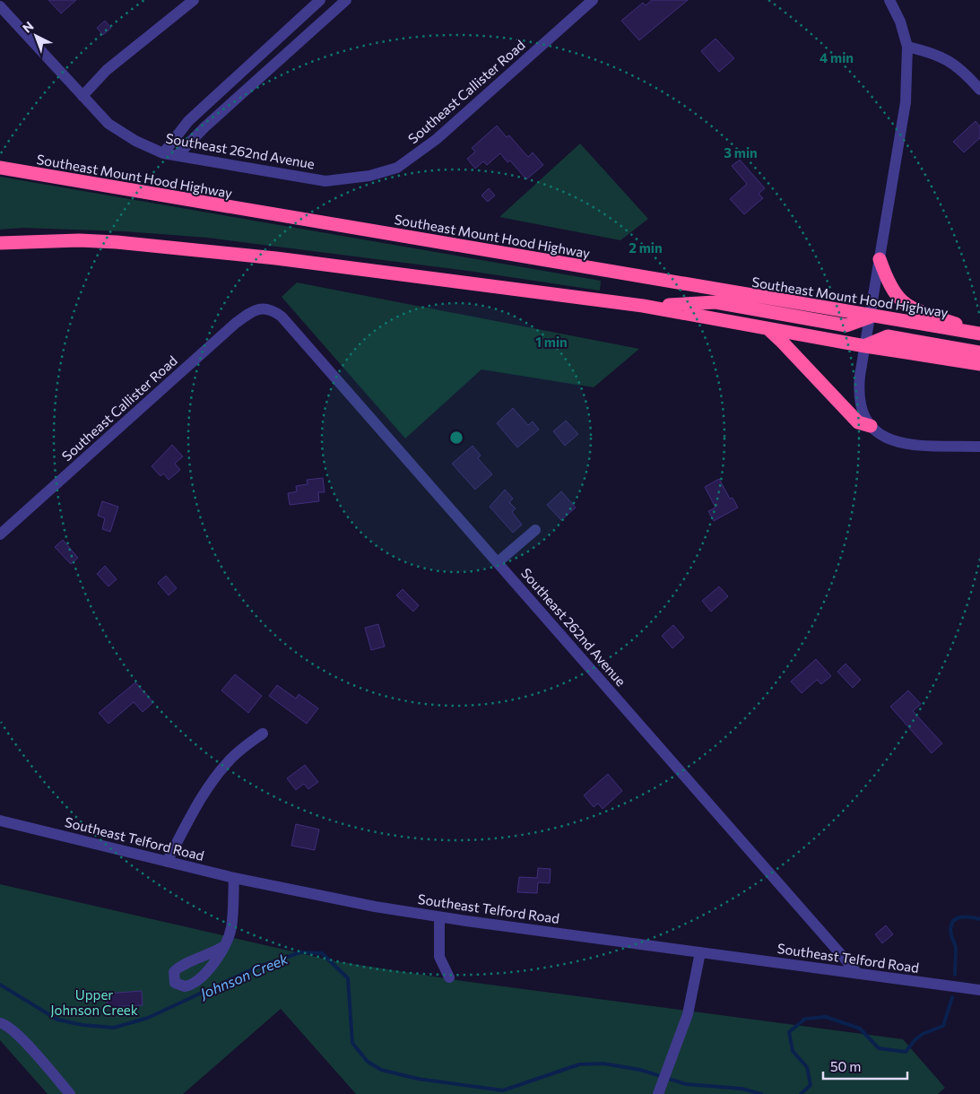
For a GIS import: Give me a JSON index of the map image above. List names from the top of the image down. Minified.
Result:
{"streets":{"highway":["Southeast Mount Hood Highway"],"street":["Southeast Callister Road","Southeast 262nd Avenue","Southeast Telford Road"]},"crossings":[["Southeast Callister Road","Southeast 262nd Avenue"],["Southeast 262nd Avenue","Southeast Telford Road"]],"water":["Johnson Creek"],"parks":["Upper Johnson Creek"],"scale_bar":"50 m","north":"top left","rings":["4 min","3 min","2 min","1 min"]}
